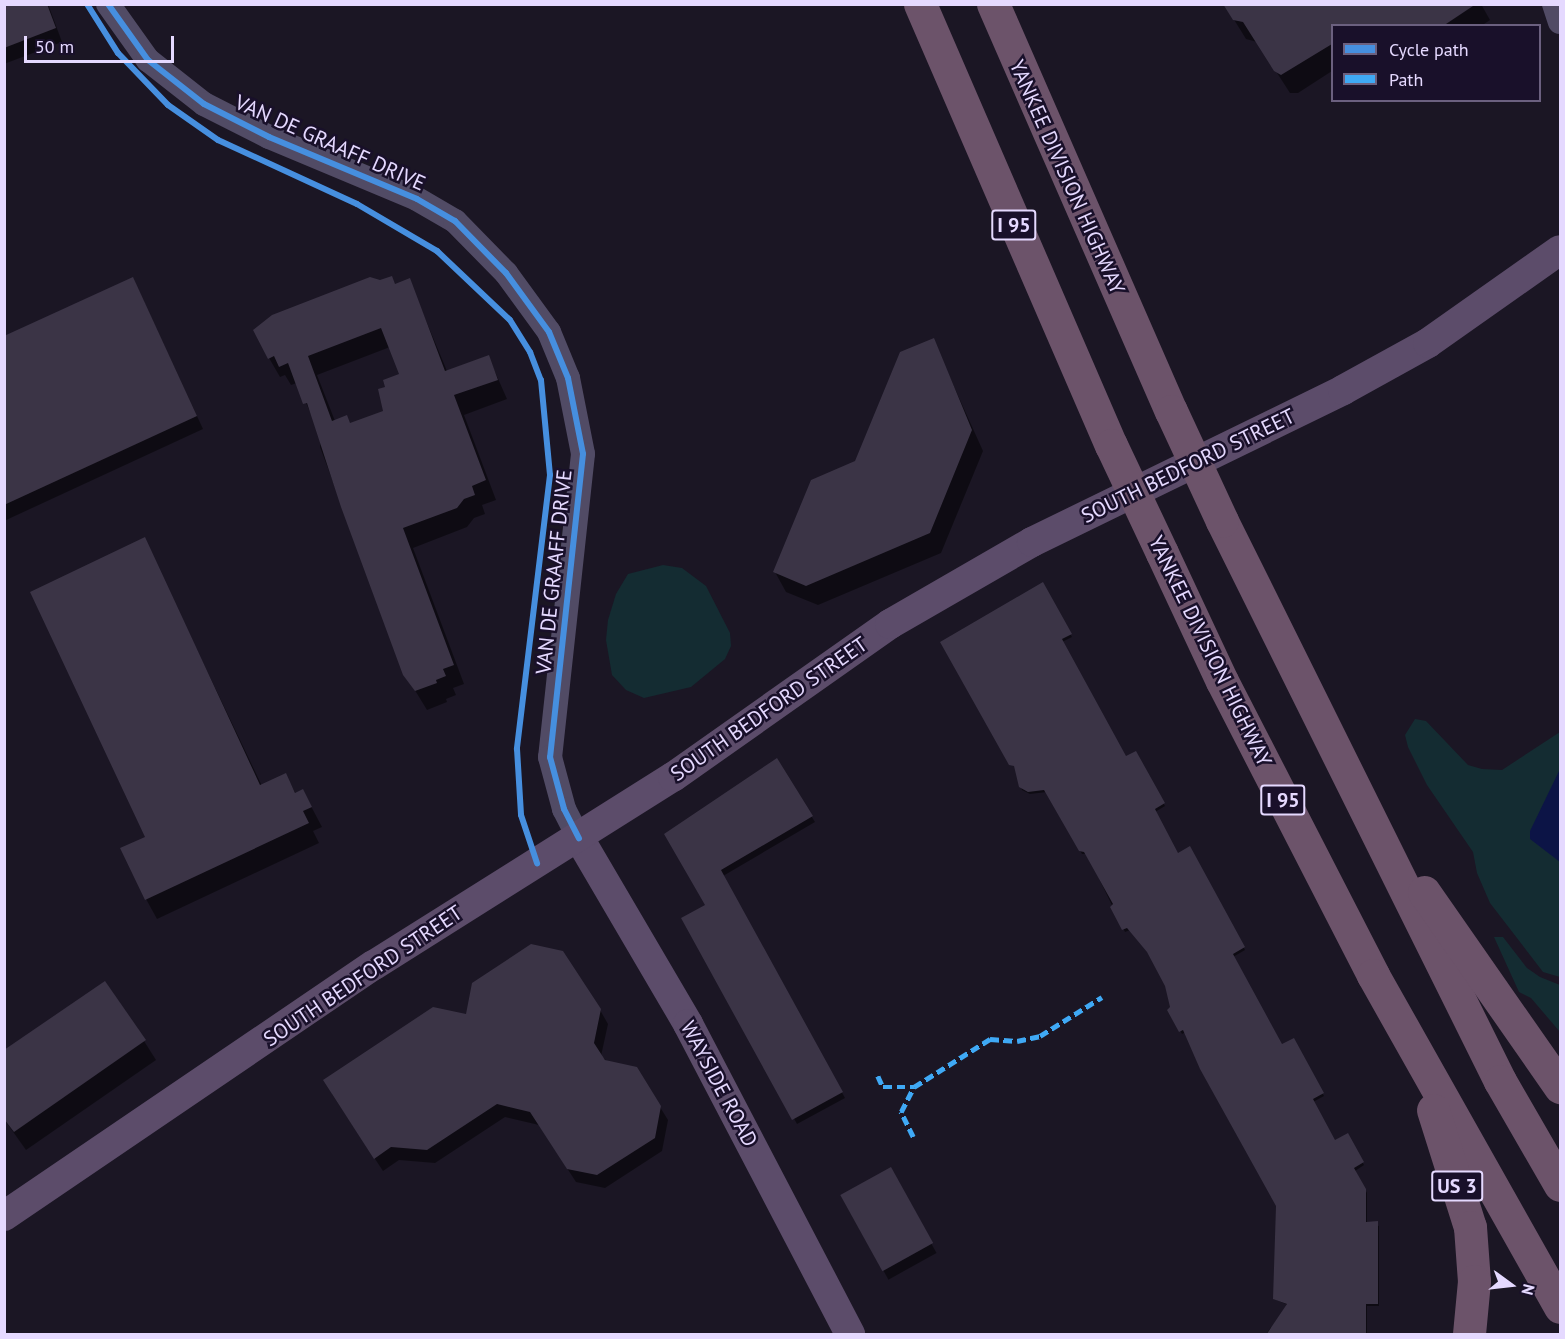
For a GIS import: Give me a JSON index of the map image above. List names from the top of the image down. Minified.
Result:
{"streets":{"highway":["YANKEE DIVISION HIGHWAY","I 95","US 3"],"main road":["SOUTH BEDFORD STREET","WAYSIDE ROAD"],"street":["VAN DE GRAAFF DRIVE"]},"crossings":[["VAN DE GRAAFF DRIVE","SOUTH BEDFORD STREET"],["VAN DE GRAAFF DRIVE","WAYSIDE ROAD"],["YANKEE DIVISION HIGHWAY","US 3"],["SOUTH BEDFORD STREET","WAYSIDE ROAD"]],"legend":["Cycle path","Path"],"scale_bar":"50 m","north":"right"}
